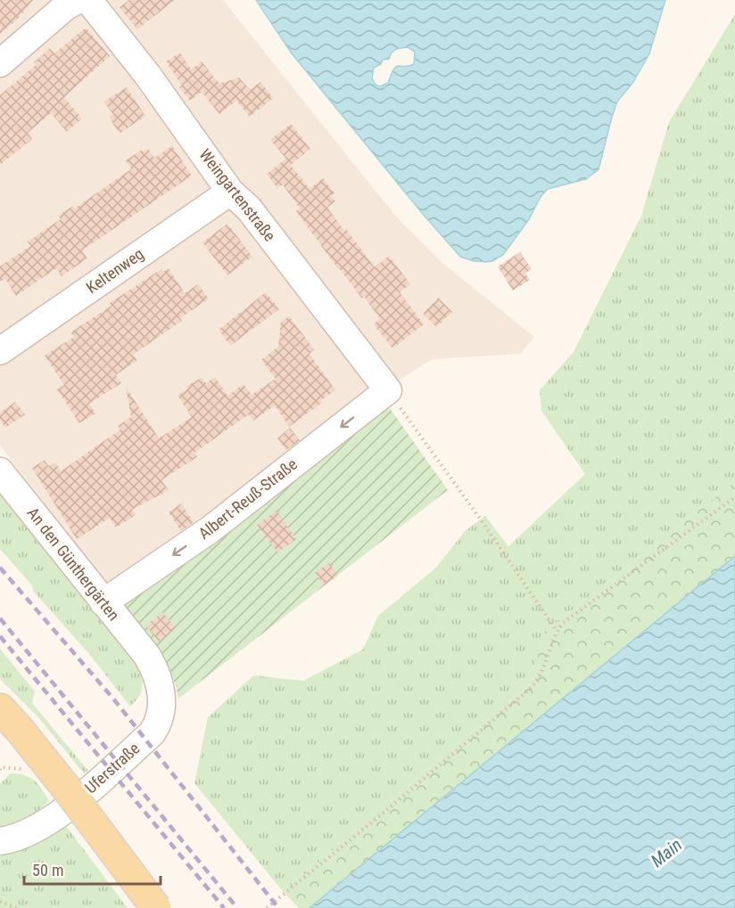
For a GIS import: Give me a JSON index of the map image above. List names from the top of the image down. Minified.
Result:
{"streets":{"street":["Weingartenstraße","Keltenweg","Albert-Reuß-Straße","An den Günthergärten","Uferstraße"]},"crossings":[["Weingartenstraße","Keltenweg"],["Weingartenstraße","Albert-Reuß-Straße"],["Albert-Reuß-Straße","An den Günthergärten"],["An den Günthergärten","Uferstraße"]],"one_way":["Albert-Reuß-Straße"],"water":["Main"],"scale_bar":"50 m"}
